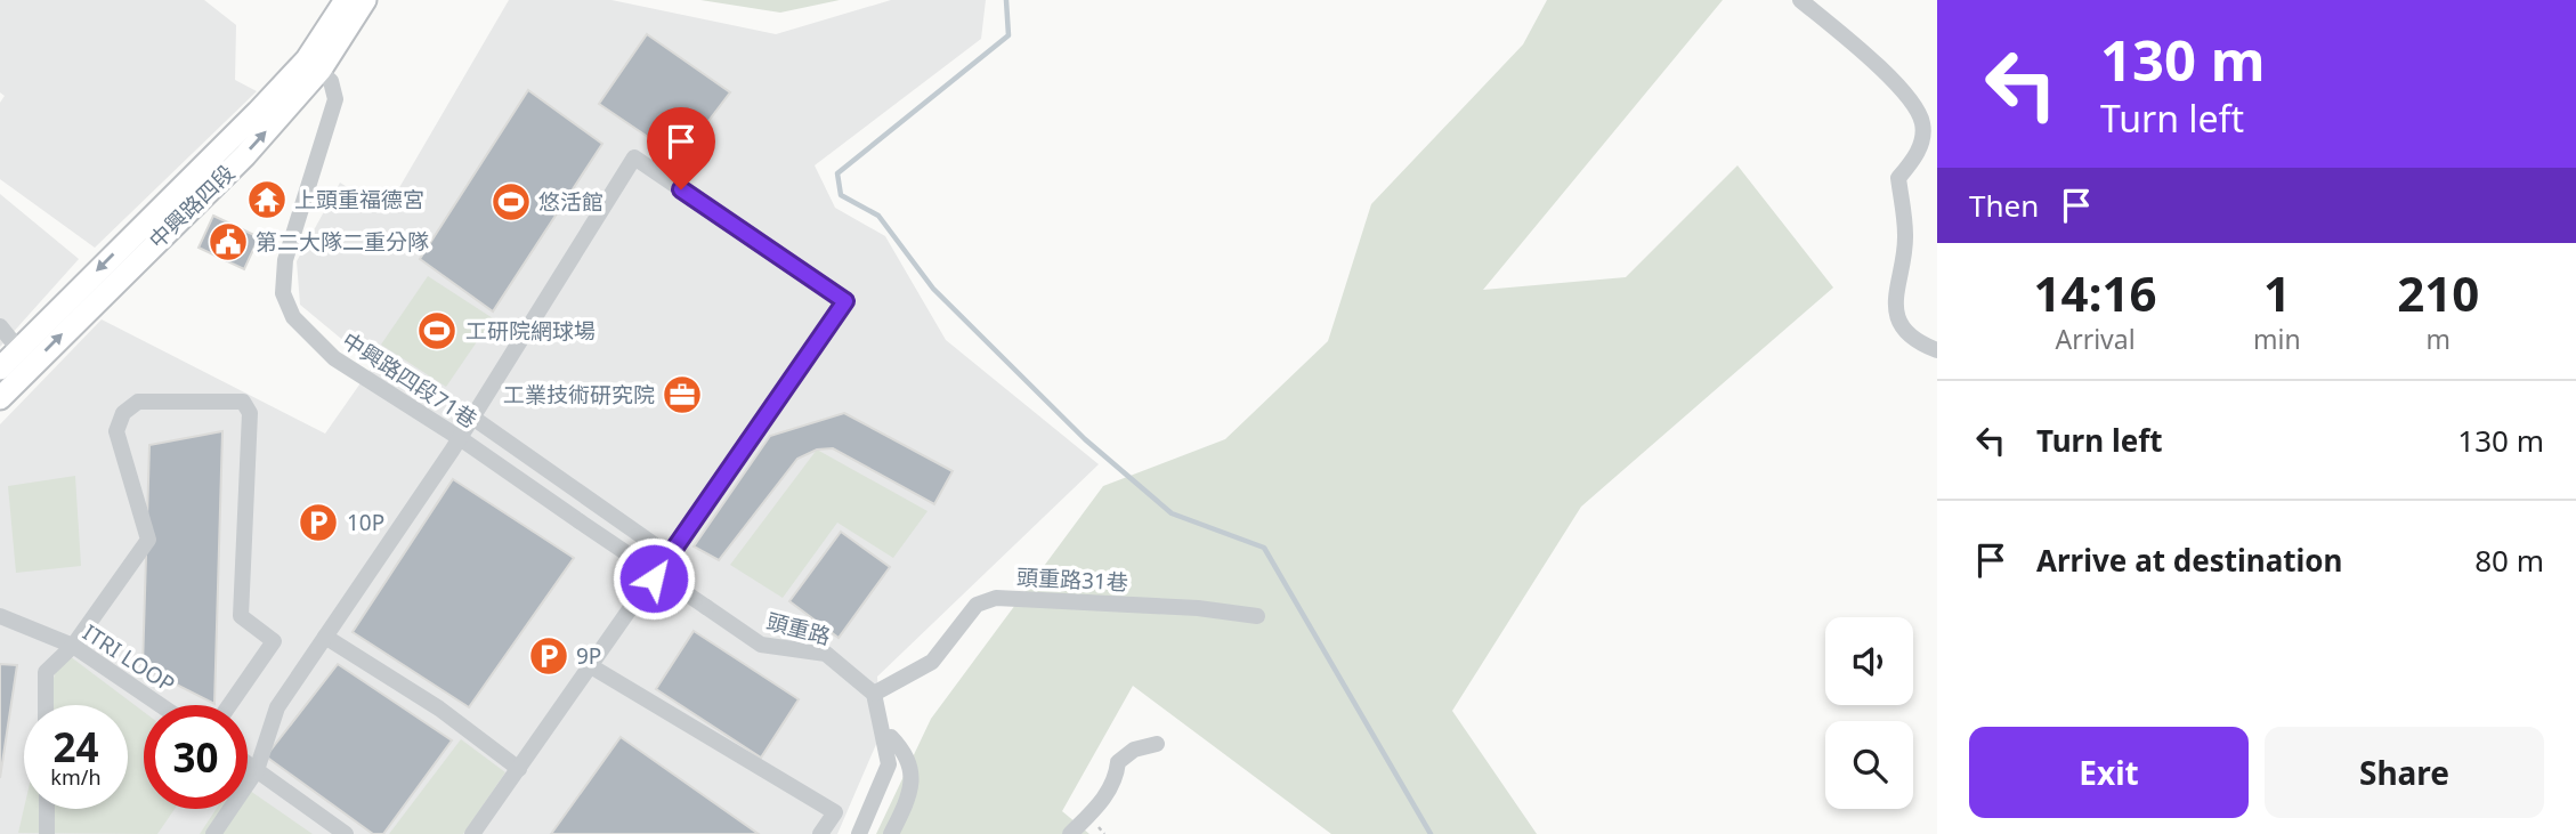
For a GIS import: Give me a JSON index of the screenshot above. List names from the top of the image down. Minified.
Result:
{"streets":{"main road":["中興路四段"],"street":["中興路四段71巷","頭重路31巷","頭重路","ITRI LOOP"]},"crossings":[["中興路四段","中興路四段71巷"],["中興路四段71巷","頭重路"],["頭重路31巷","頭重路"]],"places":{"temple":["上頭重福德宮"],"sports":["悠活館","工研院網球場"],"public building":["第二大隊二重分隊"],"office":["工業技術研究院"],"parking":["10P","9P"]},"page":{"turn":["130 m","Turn left"],"then":"Then","eta":["14:16","Arrival","1","min","210","m"],"list":[{"name":"Turn left","value":"130 m"},{"name":"Arrive at destination","value":"80 m"}],"speed":"24 km/h","limit":"30","buttons":["Exit","Share"]}}
